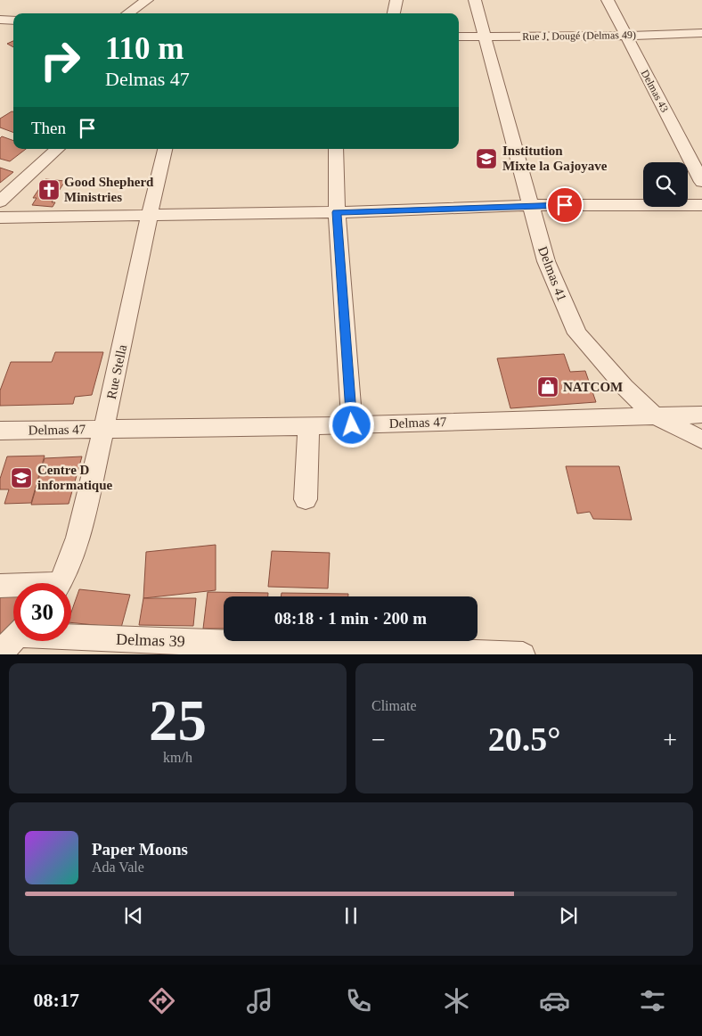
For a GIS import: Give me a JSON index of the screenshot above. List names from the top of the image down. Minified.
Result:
{"streets":{"street":["Rue J. Dougé (Delmas 49)","Delmas 43","Delmas 41","Rue Stella","Delmas 47","Delmas 39"]},"crossings":[["Rue J. Dougé (Delmas 49)","Delmas 43"],["Rue J. Dougé (Delmas 49)","Delmas 41"],["Delmas 41","Delmas 47"],["Rue Stella","Delmas 47"]],"places":{"school or university":["Institution Mixte la Gajoyave","Centre D informatique"],"church":["Good Shepherd Ministries"],"shop":["NATCOM"]},"page":{"turn":["110 m","Delmas 47"],"then":"Then","limit":"30","trip":"08:18 · 1 min · 200 m","tile":[["25","km/h"],"Climate"],"heat":["−","20.5°","+"],"song":["Paper Moons","Ada Vale"],"tabs":"08:17"}}
